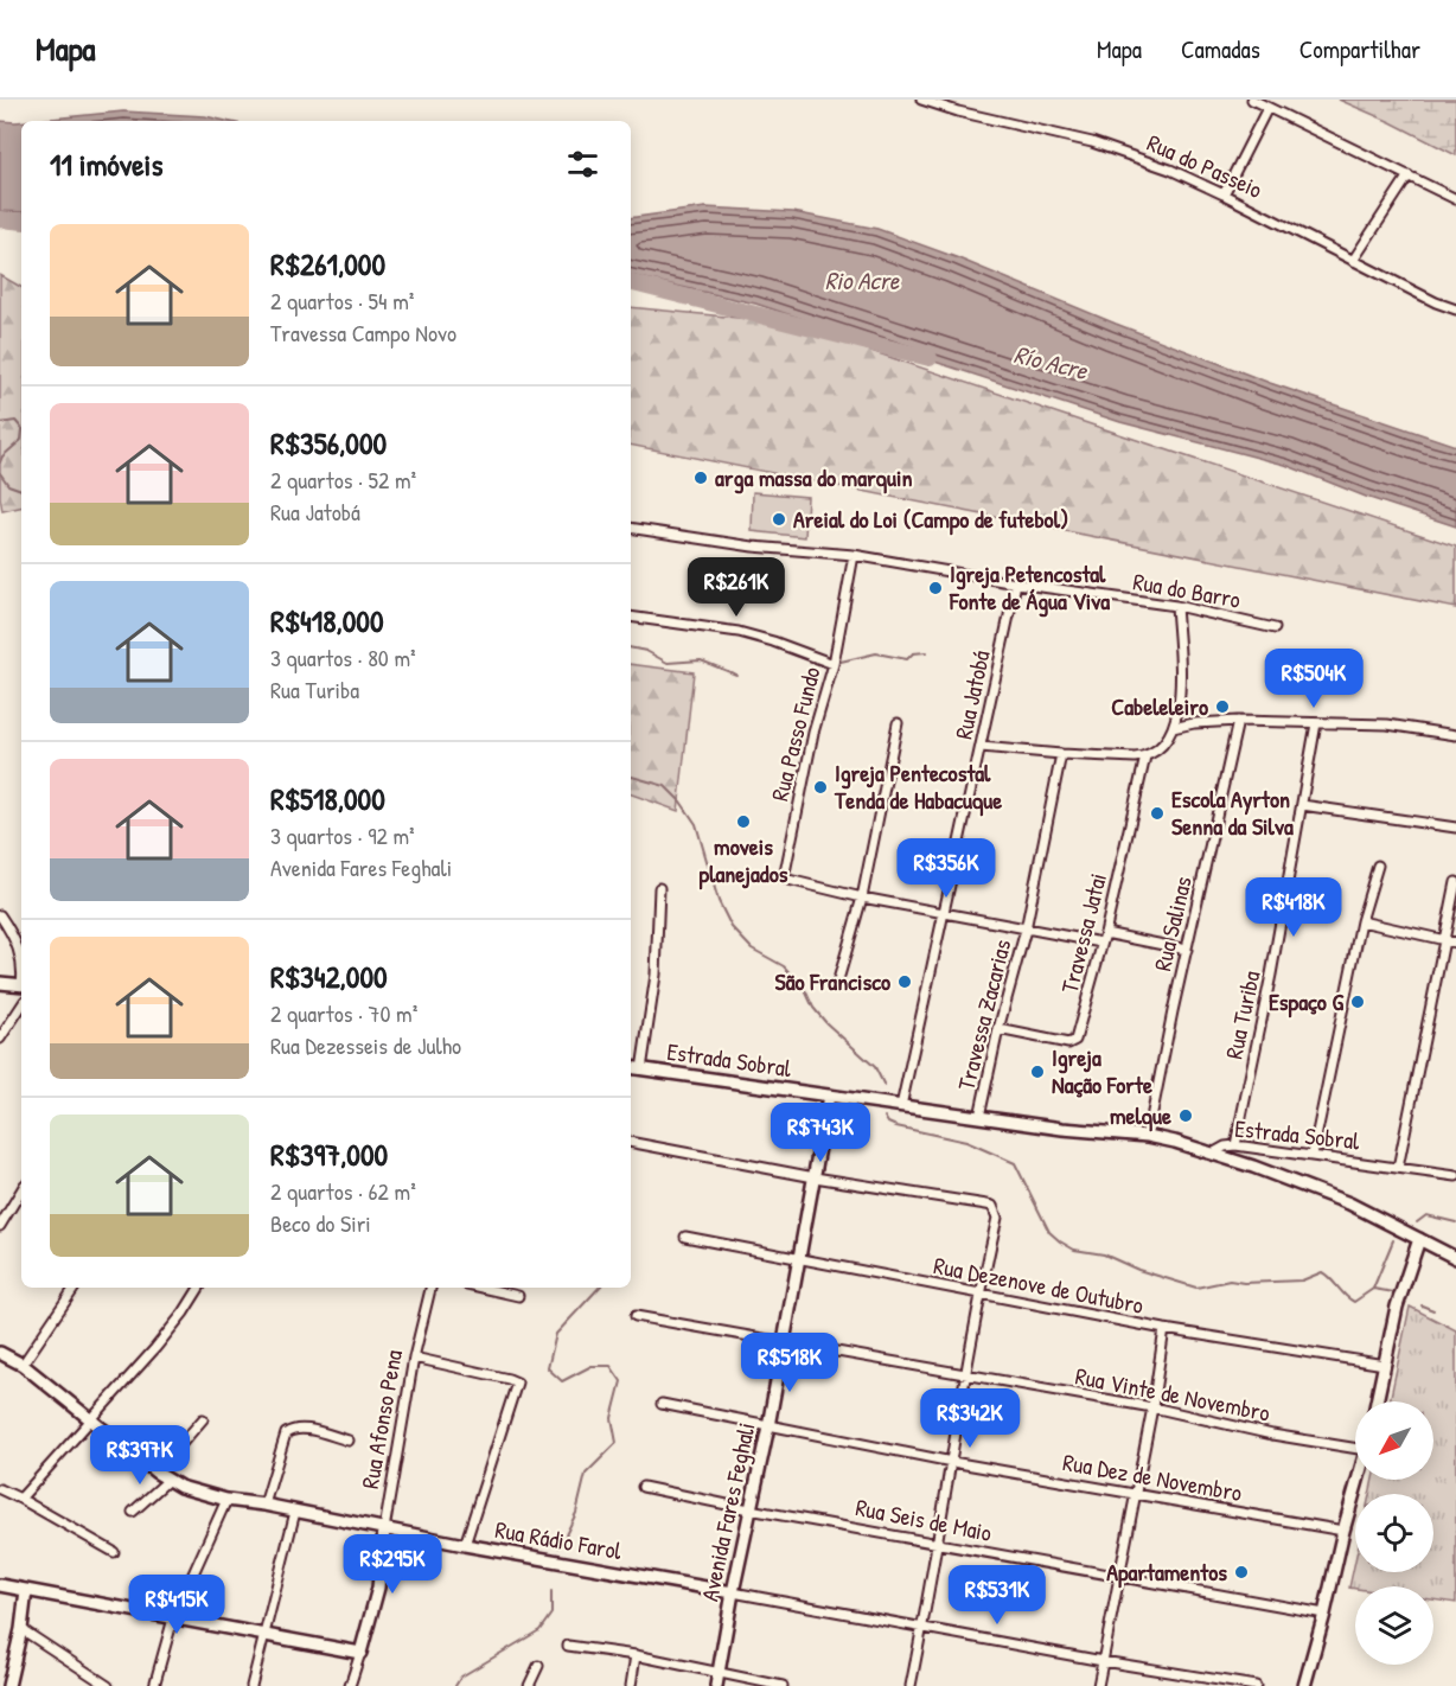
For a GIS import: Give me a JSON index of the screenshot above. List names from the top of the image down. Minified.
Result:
{"streets":{"street":["Rua do Passeio","Rua do Barro","Rua Jatobá","Rua Passo Fundo","Rua Salinas","Travessa Jatai","Travessa Zacarias","Rua Turiba","Estrada Sobral","Rua Dezenove de Outubro","Rua Vinte de Novembro","Rua Afonso Pena","Rua Dez de Novembro","Avenida Fares Feghali","Rua Seis de Maio","Rua Rádio Farol"]},"crossings":[["Rua do Barro","Rua Jatobá"],["Rua do Barro","Rua Passo Fundo"],["Rua Jatobá","Estrada Sobral"],["Rua Salinas","Estrada Sobral"],["Travessa Jatai","Travessa Zacarias"],["Travessa Zacarias","Estrada Sobral"],["Rua Turiba","Estrada Sobral"],["Estrada Sobral","Avenida Fares Feghali"],["Rua Dezenove de Outubro","Avenida Fares Feghali"],["Rua Vinte de Novembro","Avenida Fares Feghali"],["Rua Afonso Pena","Rua Rádio Farol"],["Rua Dez de Novembro","Avenida Fares Feghali"],["Avenida Fares Feghali","Rua Seis de Maio"],["Avenida Fares Feghali","Rua Rádio Farol"]],"water":["Rio Acre","Río Acre"],"places":["arga massa do marquin","Areial do Loi (Campo de futebol)","Igreja Petencostal Fonte de Água Viva","Cabeleleiro","Igreja Pentecostal Tenda de Habacuque","Escola Ayrton Senna da Silva","moveis planejados","São Francisco","Espaço G","Igreja Nação Forte","melque","Apartamentos"],"north":"bottom left","page":{"header":"Mapa","nav":["Mapa","Camadas","Compartilhar"],"heading":"11 imóveis","list":[{"name":"R$261,000","note":"2 quartos · 54 m² · Travessa Campo Novo"},{"name":"R$356,000","note":"2 quartos · 52 m² · Rua Jatobá"},{"name":"R$418,000","note":"3 quartos · 80 m² · Rua Turiba"},{"name":"R$518,000","note":"3 quartos · 92 m² · Avenida Fares Feghali"},{"name":"R$342,000","note":"2 quartos · 70 m² · Rua Dezesseis de Julho"},{"name":"R$397,000","note":"2 quartos · 62 m² · Beco do Siri"}],"price":["R$261K","R$504K","R$356K","R$418K","R$743K","R$518K","R$342K","R$397K","R$295K","R$531K","R$415K"]}}
